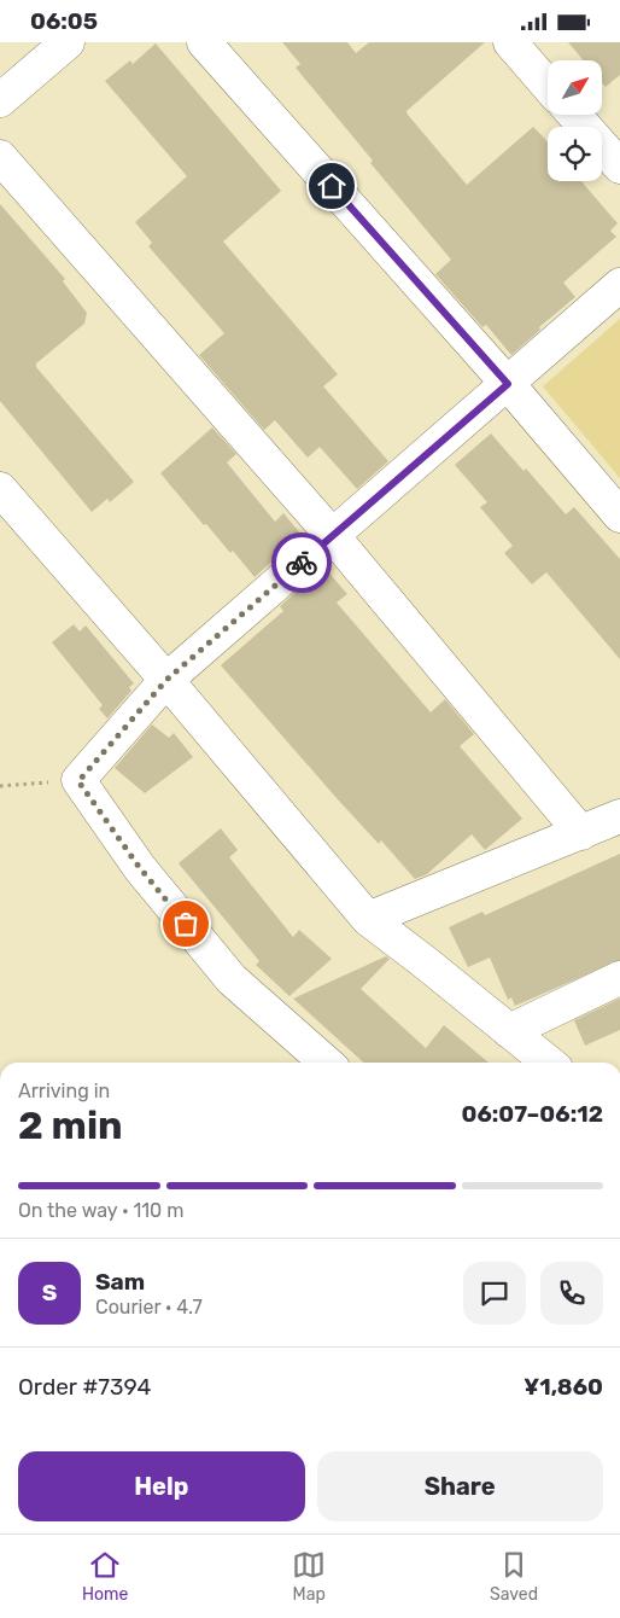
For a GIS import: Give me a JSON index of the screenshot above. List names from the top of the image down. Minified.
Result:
{"north":"top right","page":{"status":"06:05","heading":["2 min","Arriving in","06:07–06:12"],"panel":["Sam","Courier · 4.7","Order #7394","¥1,860"],"bar":"On the way · 110 m","round":"S","buttons":["Help","Share"],"tabs":["Home","Map","Saved"]}}
